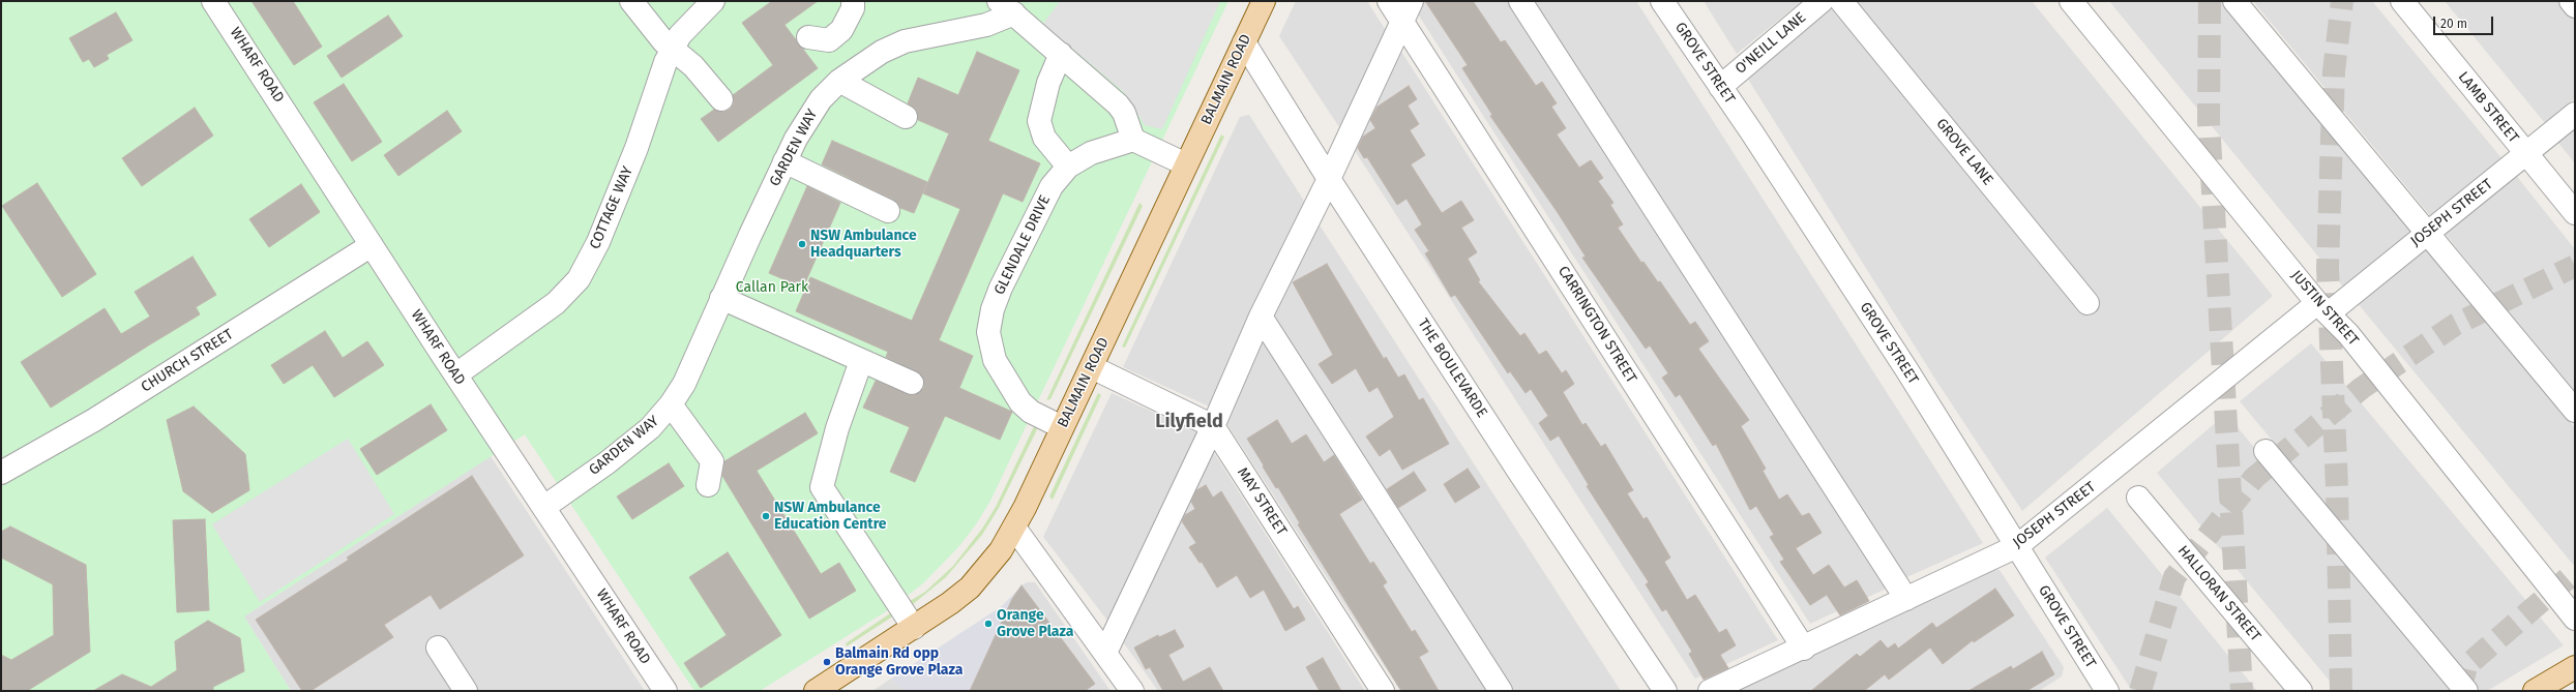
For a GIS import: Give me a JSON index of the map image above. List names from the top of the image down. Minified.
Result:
{"streets":{"main road":["BALMAIN ROAD"],"street":["O'NEILL LANE","GROVE STREET","WHARF ROAD","LAMB STREET","GARDEN WAY","GROVE LANE","COTTAGE WAY","JOSEPH STREET","GLENDALE DRIVE","JUSTIN STREET","CARRINGTON STREET","CHURCH STREET","THE BOULEVARDE","MAY STREET","HALLORAN STREET"]},"crossings":[["O'NEILL LANE","GROVE STREET"],["GROVE STREET","JOSEPH STREET"],["WHARF ROAD","GARDEN WAY"],["WHARF ROAD","COTTAGE WAY"],["WHARF ROAD","CHURCH STREET"],["BALMAIN ROAD","GLENDALE DRIVE"],["BALMAIN ROAD","THE BOULEVARDE"],["LAMB STREET","JOSEPH STREET"],["GARDEN WAY","GLENDALE DRIVE"],["JOSEPH STREET","JUSTIN STREET"],["JOSEPH STREET","CARRINGTON STREET"]],"districts":["Lilyfield"],"parks":["Callan Park"],"places":["NSW Ambulance Headquarters","NSW Ambulance Education Centre","Orange Grove Plaza","Balmain Rd opp Orange Grove Plaza"],"scale_bar":"20 m"}
